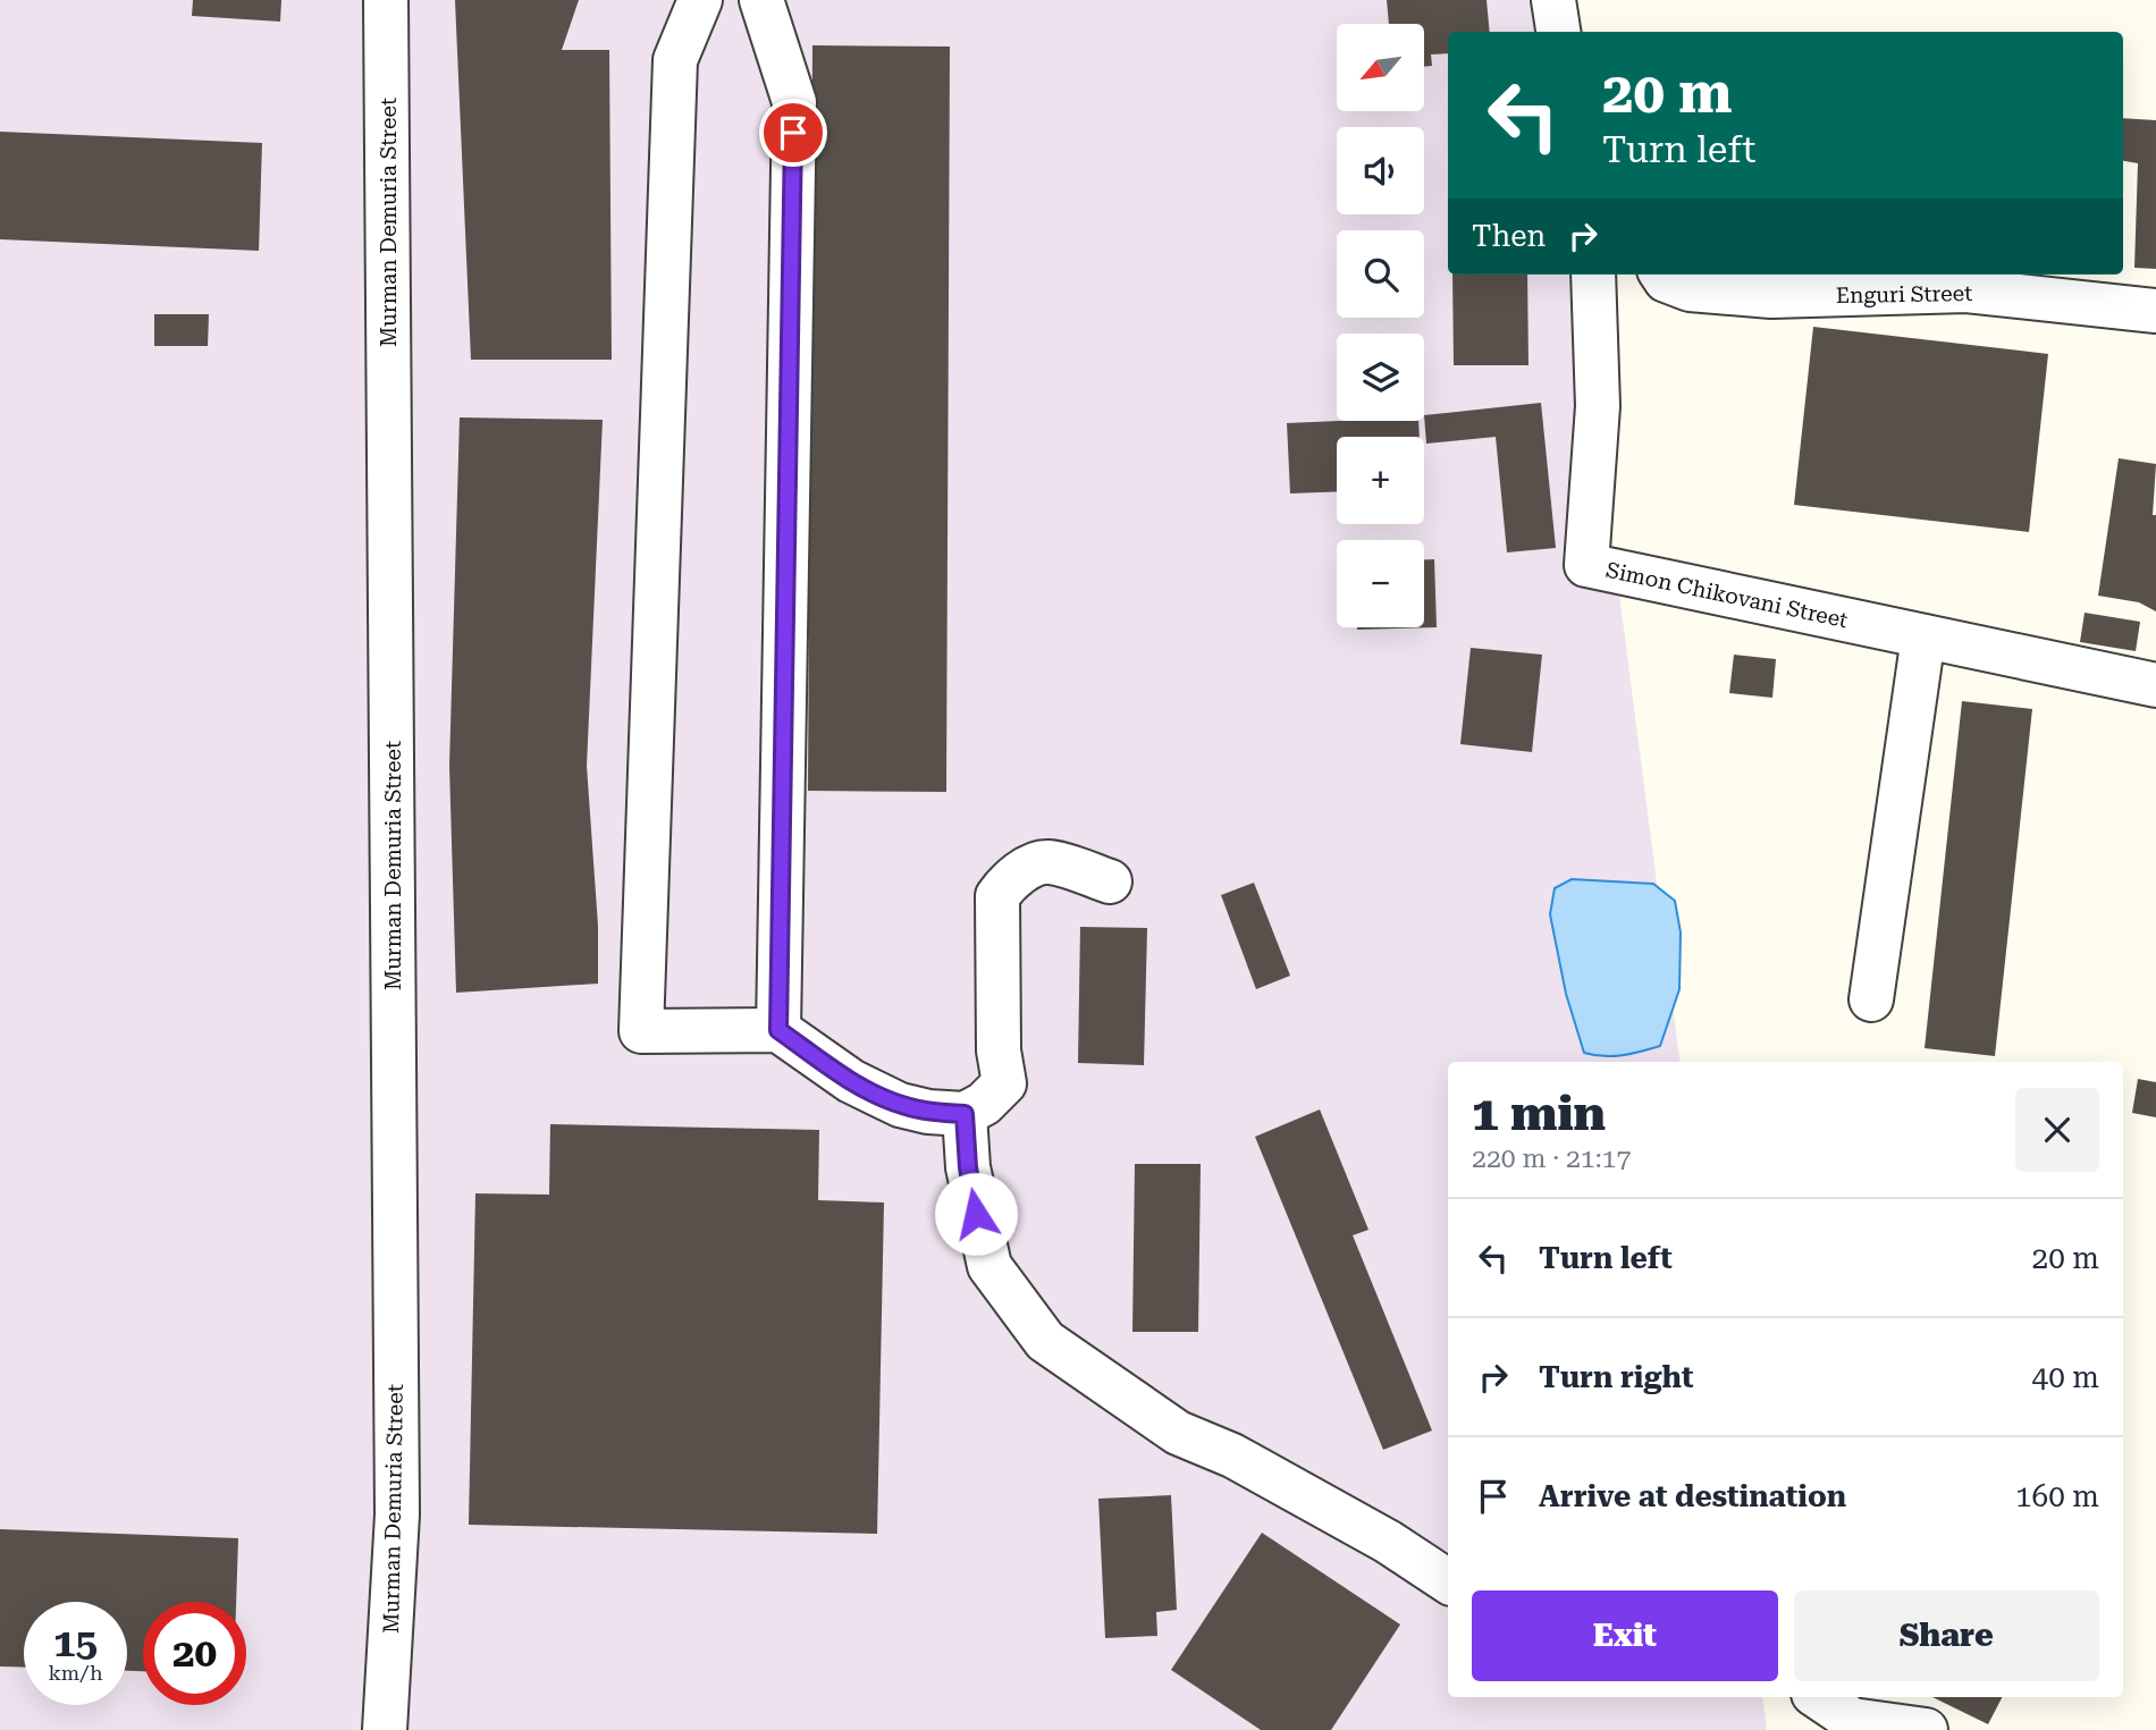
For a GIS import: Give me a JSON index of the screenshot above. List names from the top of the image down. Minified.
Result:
{"streets":{"street":["Murman Demuria Street","Enguri Street","Simon Chikovani Street"]},"north":"bottom left","page":{"map_buttons":["+","−"],"turn":["20 m","Turn left"],"then":"Then","heading":["1 min","220 m · 21:17"],"list":[{"name":"Turn left","value":"20 m"},{"name":"Turn right","value":"40 m"},{"name":"Arrive at destination","value":"160 m"}],"buttons":["Exit","Share"],"speed":"15 km/h","limit":"20"}}
